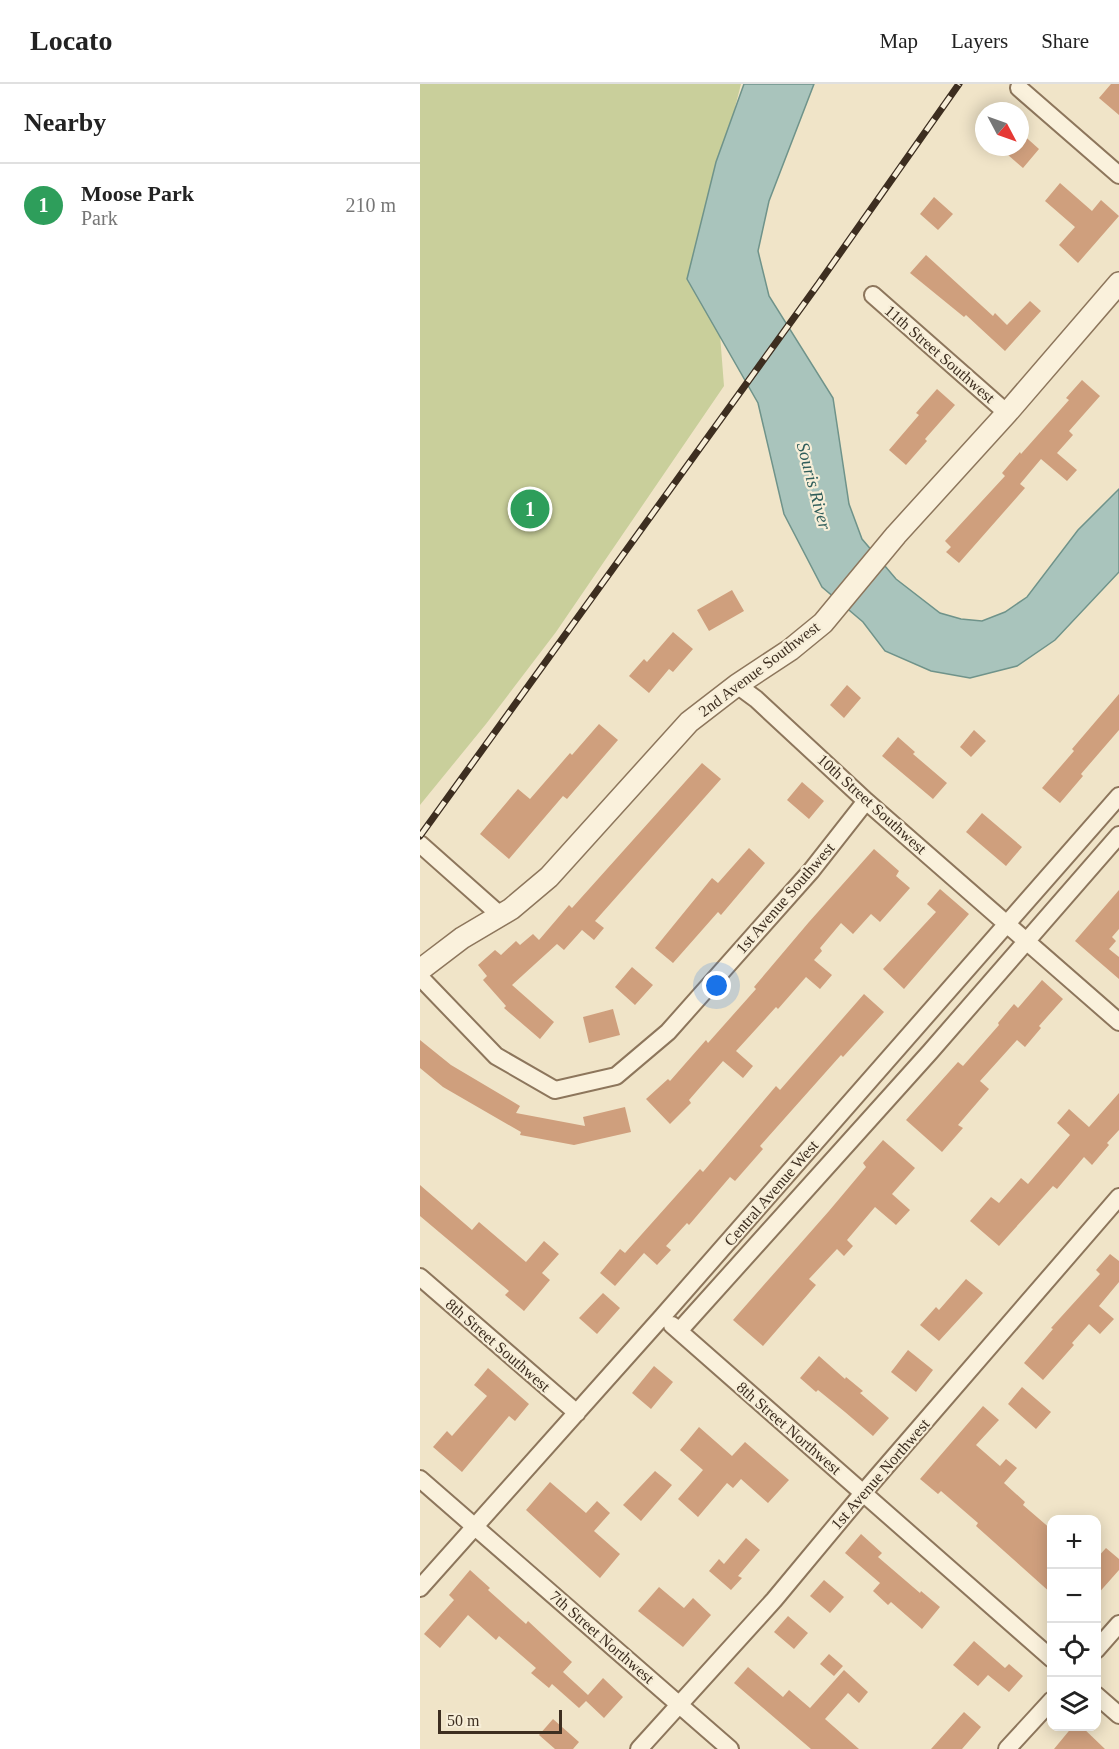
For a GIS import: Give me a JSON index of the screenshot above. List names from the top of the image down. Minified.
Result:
{"streets":{"street":["11th Street Southwest","2nd Avenue Southwest","10th Street Southwest","1st Avenue Southwest","Central Avenue West","8th Street Southwest","8th Street Northwest","1st Avenue Northwest","7th Street Northwest"]},"crossings":[["11th Street Southwest","2nd Avenue Southwest"],["2nd Avenue Southwest","10th Street Southwest"],["10th Street Southwest","1st Avenue Southwest"],["10th Street Southwest","Central Avenue West"],["Central Avenue West","8th Street Southwest"],["Central Avenue West","8th Street Northwest"],["Central Avenue West","7th Street Northwest"],["8th Street Northwest","1st Avenue Northwest"],["1st Avenue Northwest","7th Street Northwest"]],"water":["Souris River"],"scale_bar":"50 m","north":"bottom right","page":{"header":"Locato","nav":["Map","Layers","Share"],"heading":"Nearby","list":[{"mark":"1","name":"Moose Park","note":"Park","value":"210 m"}],"pins":"1","map_buttons":["+","−"],"scale":"50 m"}}
